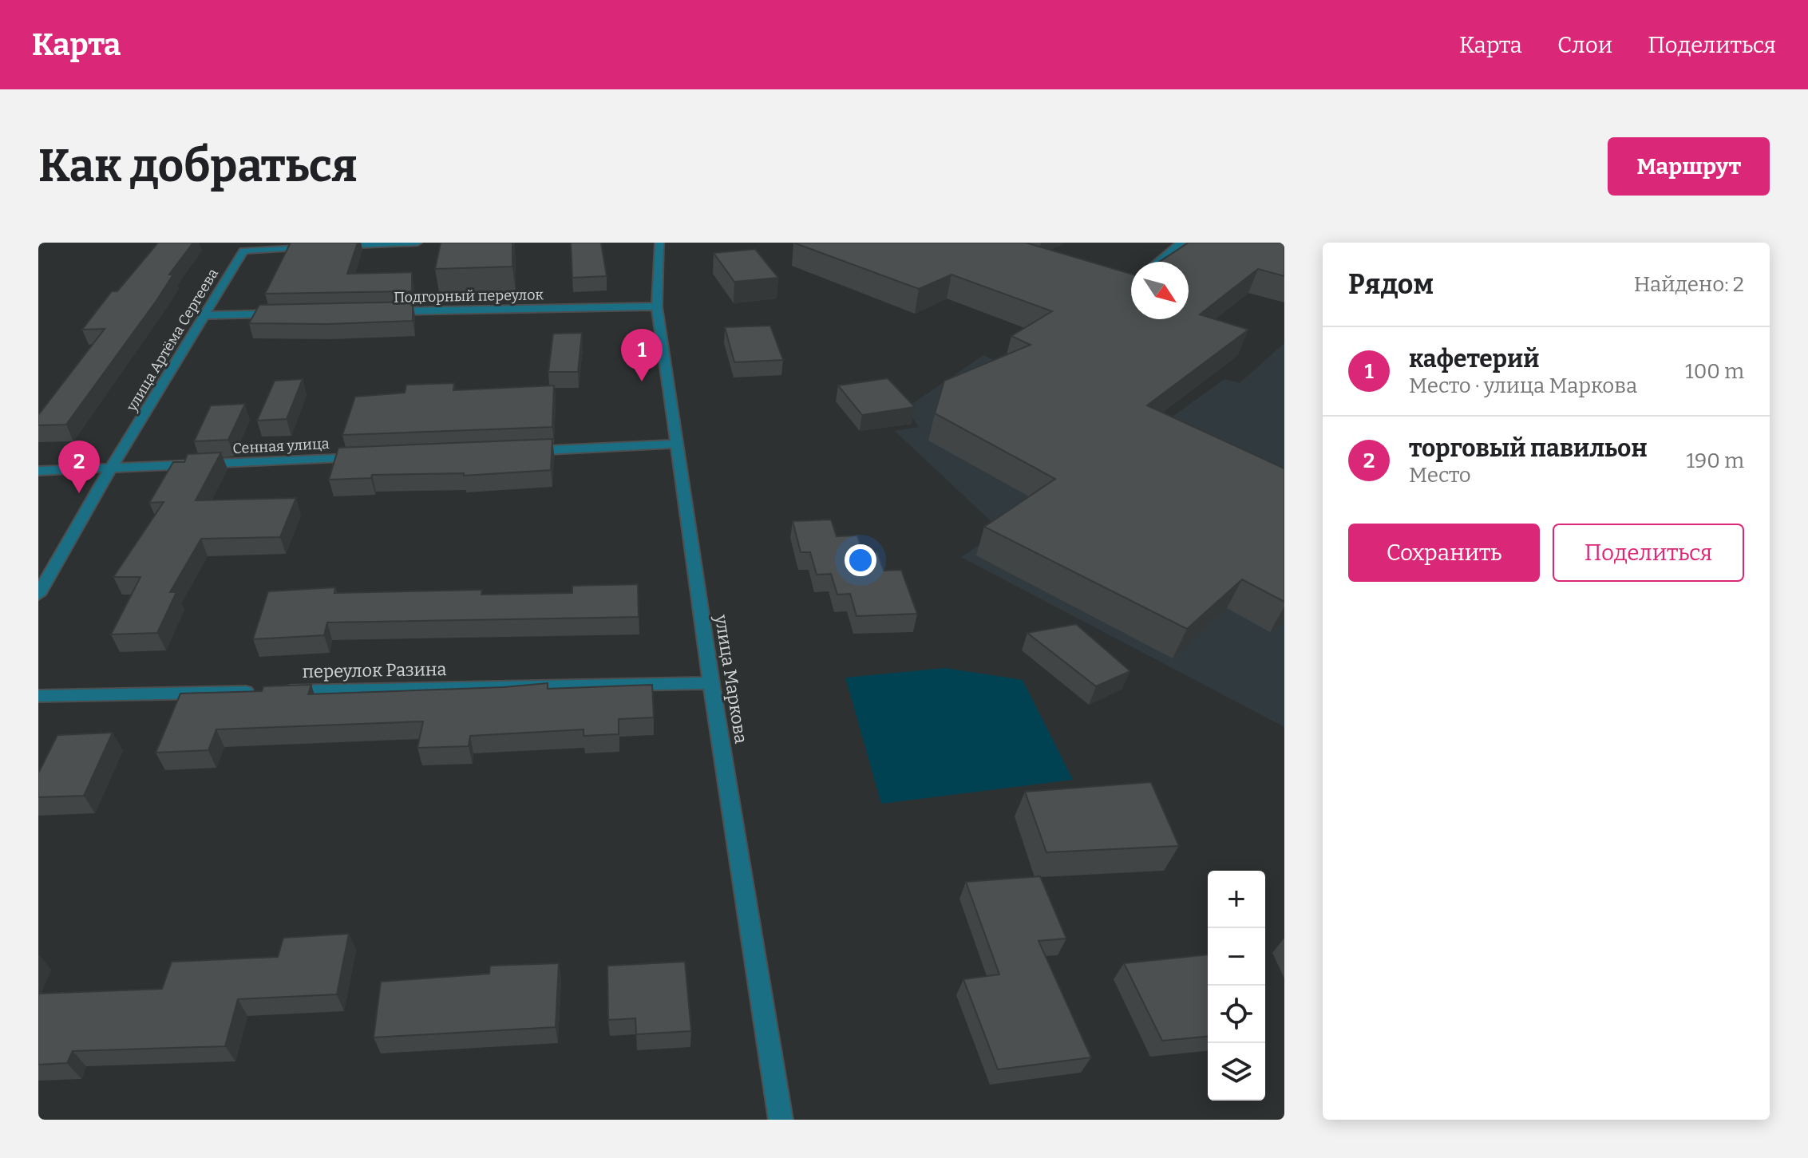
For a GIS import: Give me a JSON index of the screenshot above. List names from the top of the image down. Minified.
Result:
{"streets":{"street":["Подгорный переулок","улица Артёма Сергеева","Сенная улица","переулок Разина","улица Маркова"]},"crossings":[["Подгорный переулок","улица Маркова"],["улица Артёма Сергеева","Сенная улица"],["переулок Разина","улица Маркова"]],"north":"bottom right","page":{"header":"Карта","nav":["Карта","Слои","Поделиться"],"buttons":["Маршрут",["Сохранить","Поделиться"]],"title":"Как добраться","heading":["Рядом","Найдено: 2"],"list":[{"mark":"1","name":"кафетерий","note":"Место · улица Маркова","value":"100 m"},{"mark":"2","name":"торговый павильон","note":"Место","value":"190 m"}],"pins":["1","2"],"map_buttons":["+","−"]}}
